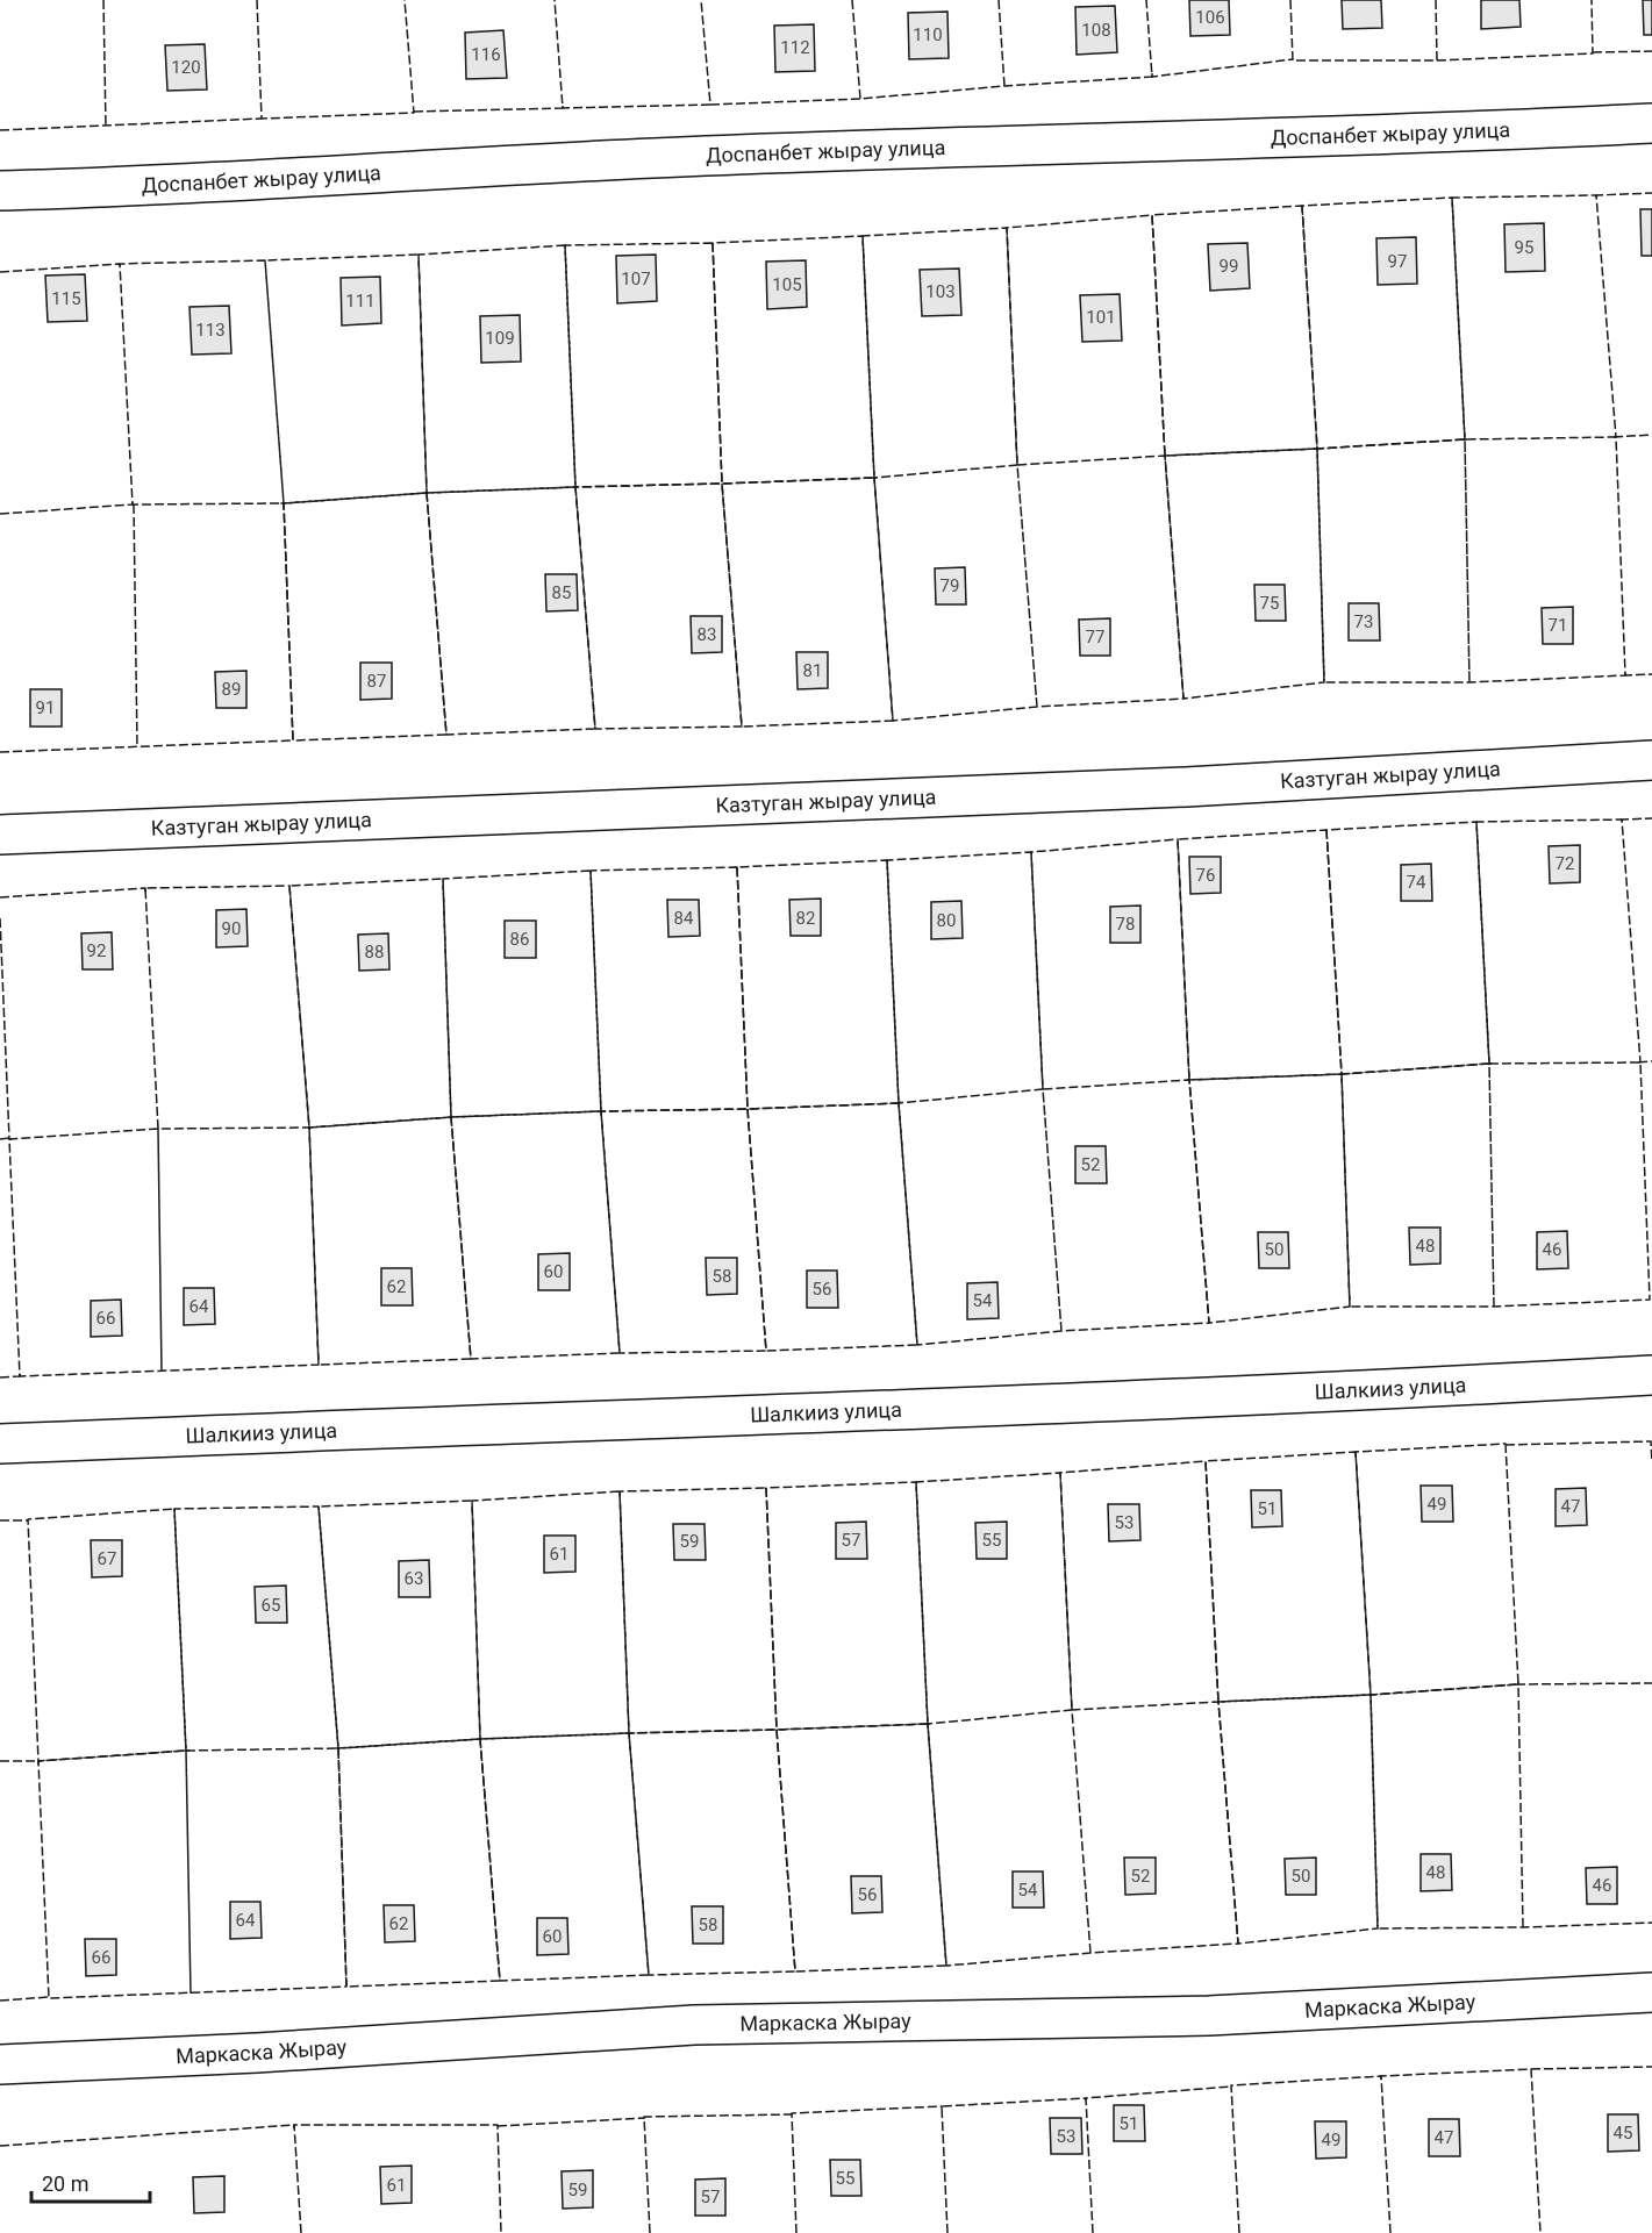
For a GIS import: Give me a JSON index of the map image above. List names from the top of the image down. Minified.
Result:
{"streets":{"street":["Доспанбет жырау улица","Казтуган жырау улица","Шалкииз улица","Маркаска Жырау"]},"house_numbers":["106","108","110","112","116","120","95","97","99","107","105","103","115","111","101","113","109","79","85","75","73","71","83","77","81","87","89","91","72","76","74","84","82","80","78","90","86","92","88","52","48","50","46","60","58","62","56","54","64","66","49","47","51","53","57","55","59","61","67","63","65","48","52","50","46","54","56","64","62","58","60","66","51","45","53","47","49","55","61","59","57"],"scale_bar":"20 m"}
